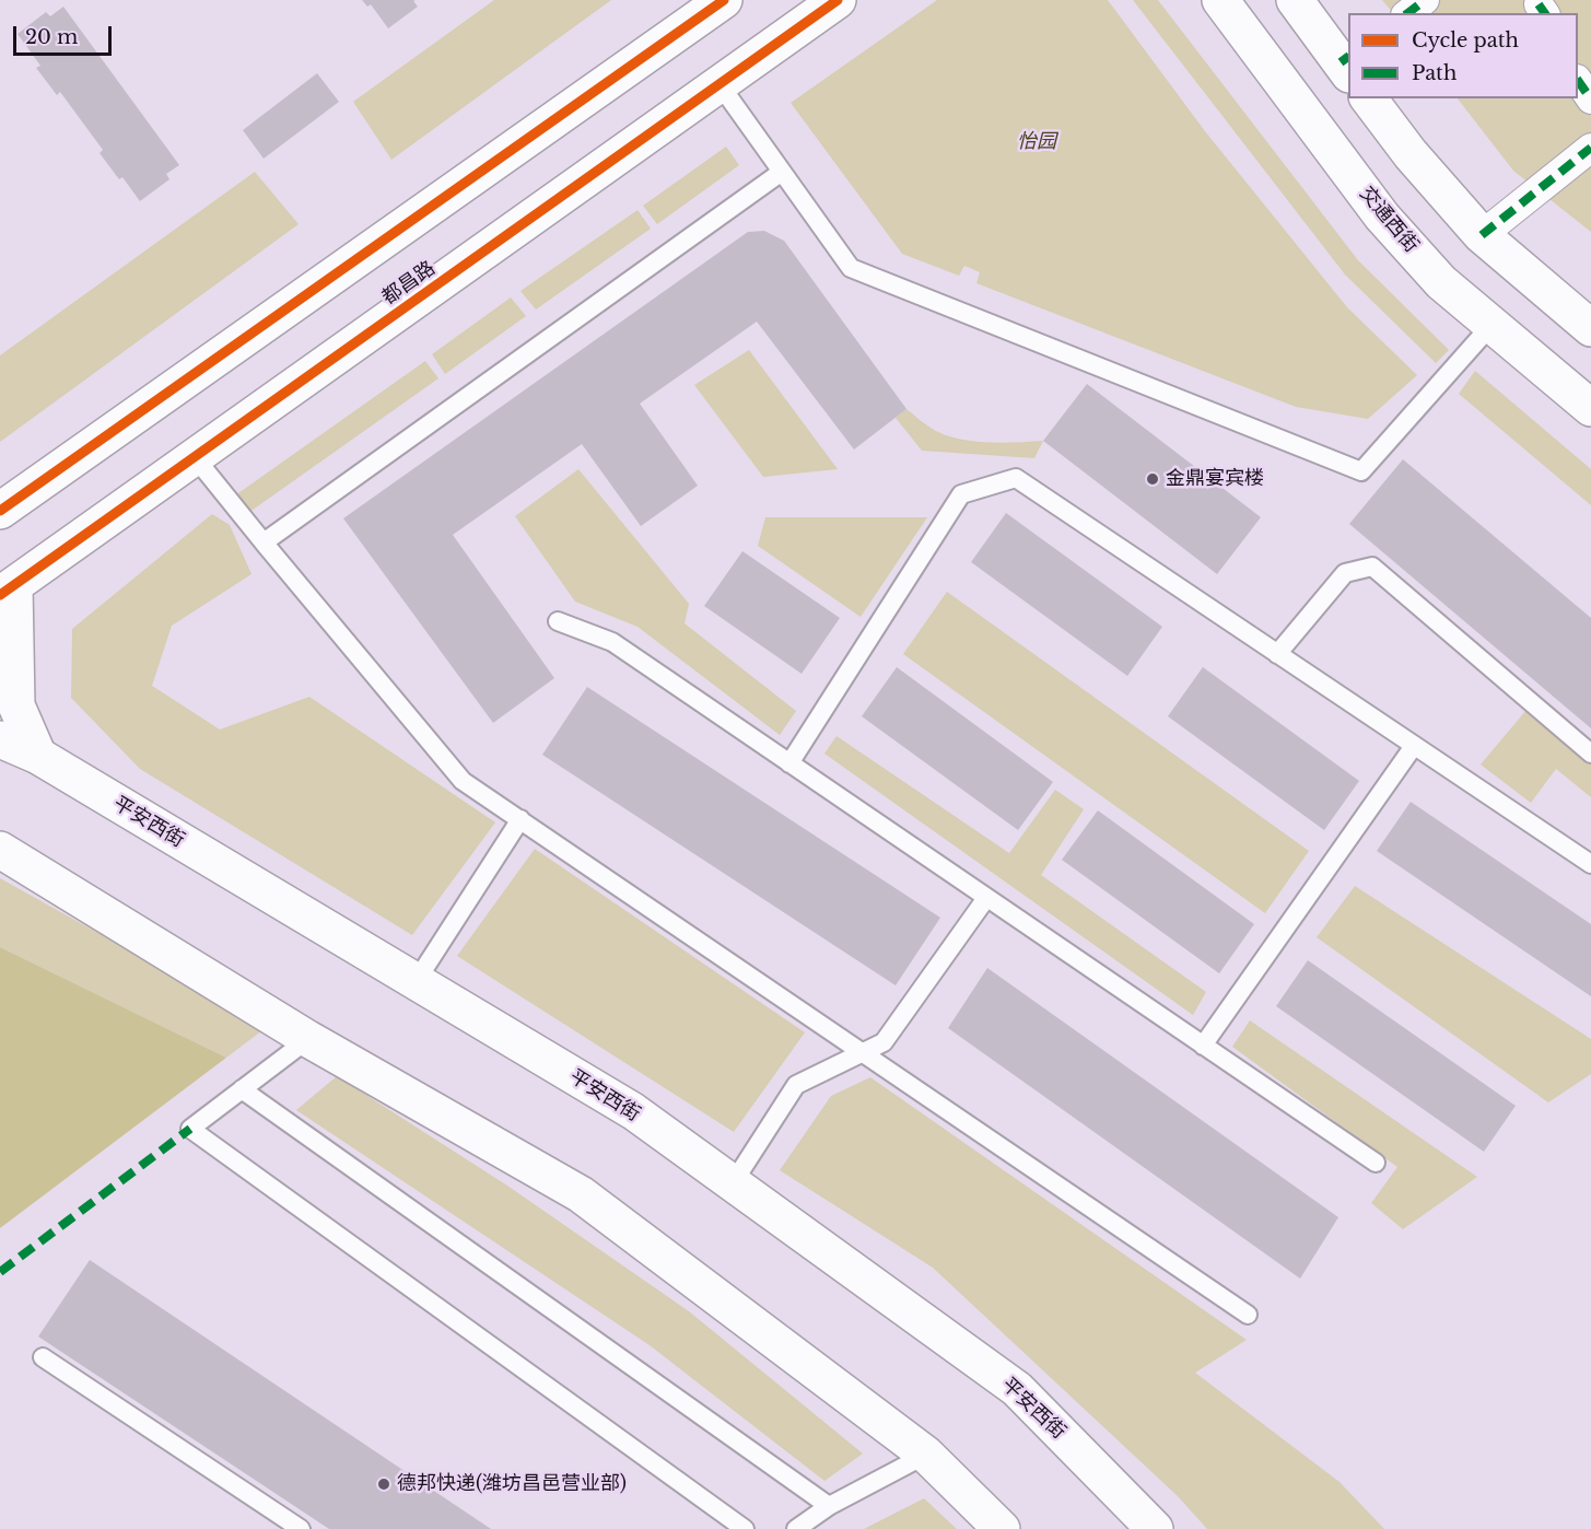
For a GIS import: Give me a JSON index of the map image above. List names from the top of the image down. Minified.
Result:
{"streets":{"main road":["交通西街","都昌路","平安西街"]},"parks":["怡园"],"places":["金鼎宴宾楼","德邦快递(潍坊昌邑营业部)"],"legend":["Cycle path","Path"],"scale_bar":"20 m"}
